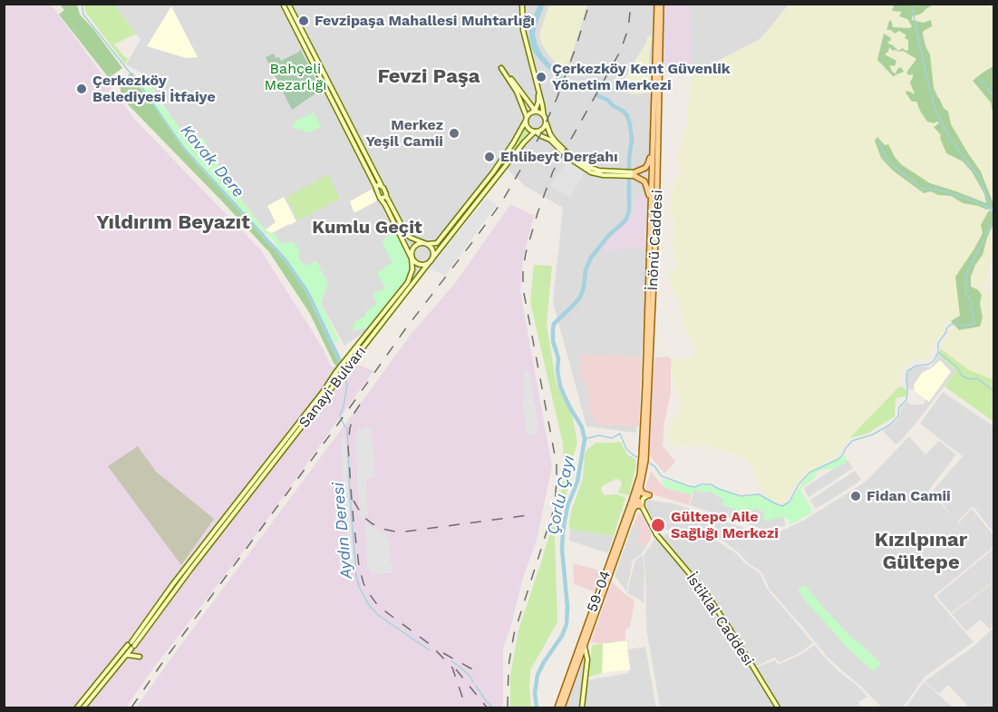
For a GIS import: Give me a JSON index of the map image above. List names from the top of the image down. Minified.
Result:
{"streets":{"main road":["İnönü Caddesi","Sanayi Bulvarı","59-04","İstiklal Caddesi"]},"crossings":[["İnönü Caddesi","59-04"]],"districts":["Fevzi Paşa","Yıldırım Beyazıt","Kumlu Geçit","Kızılpınar Gültepe"],"water":["Kavak Dere","Çorlu Çayı","Aydın Deresi"],"parks":["Bahçeli Mezarlığı"],"places":["Fevzipaşa Mahallesi Muhtarlığı","Çerkezköy Kent Güvenlik Yönetim Merkezi","Çerkezköy Belediyesi İtfaiye","Merkez Yeşil Camii","Ehlibeyt Dergahı","Fidan Camii","Gültepe Aile Sağlığı Merkezi"]}
